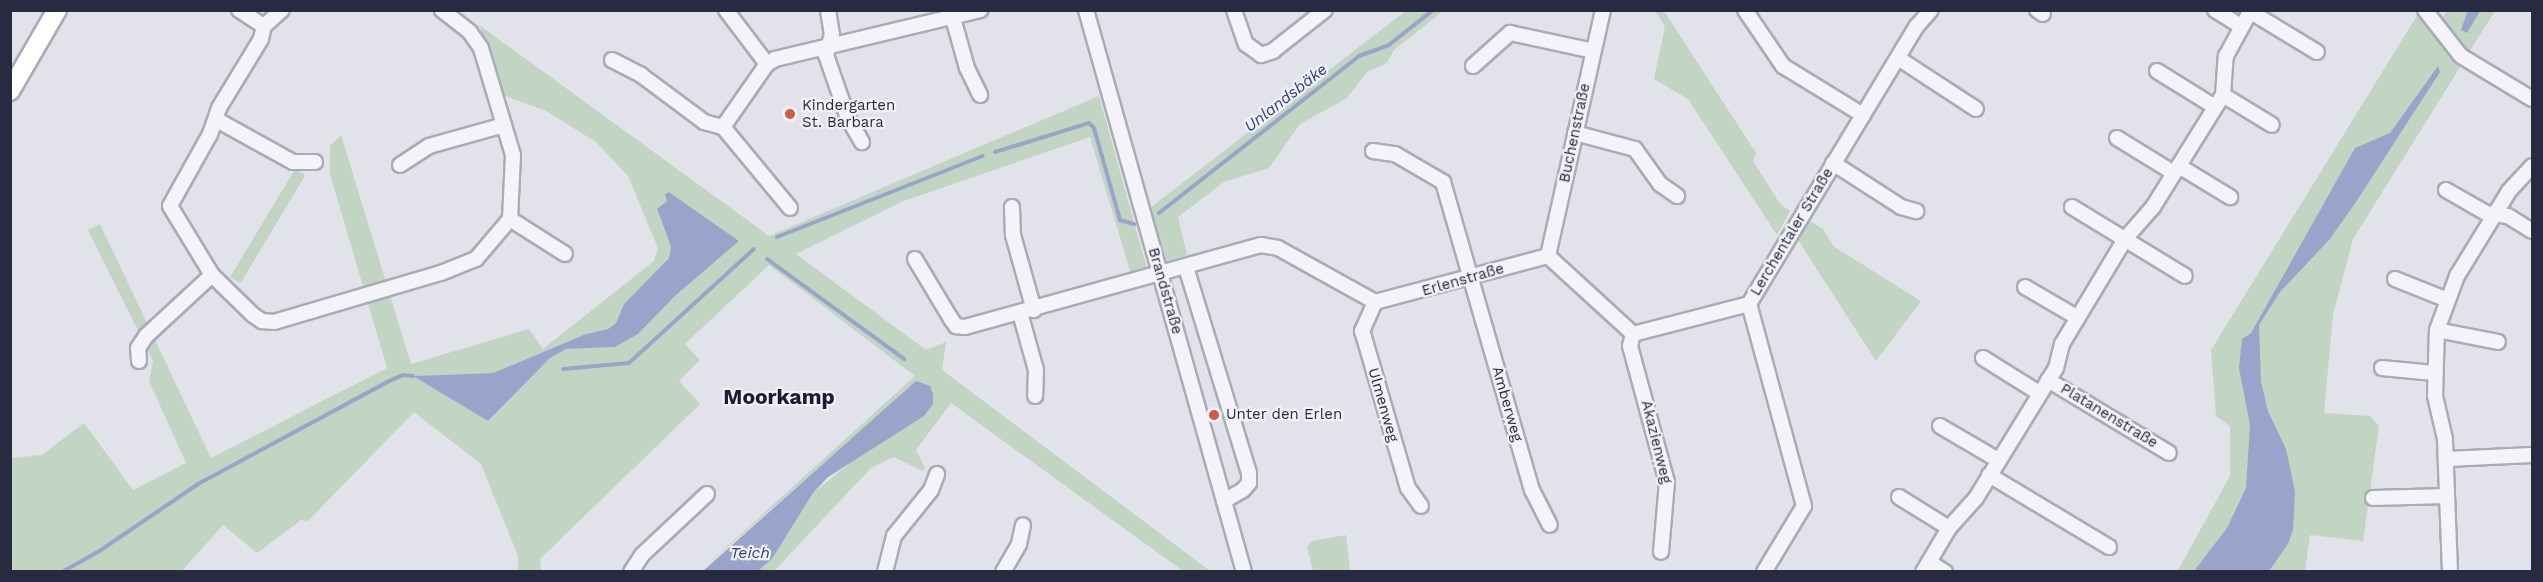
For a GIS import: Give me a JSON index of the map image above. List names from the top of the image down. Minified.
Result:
{"streets":{"street":["Buchenstraße","Lerchentaler Straße","Erlenstraße","Brandstraße","Amberweg","Ulmenweg","Platanenstraße","Akazienweg"]},"crossings":[["Buchenstraße","Erlenstraße"],["Erlenstraße","Amberweg"],["Erlenstraße","Ulmenweg"]],"districts":["Moorkamp"],"water":["Unlandsbäke","Teich"],"places":["Kindergarten St. Barbara","Unter den Erlen"]}
